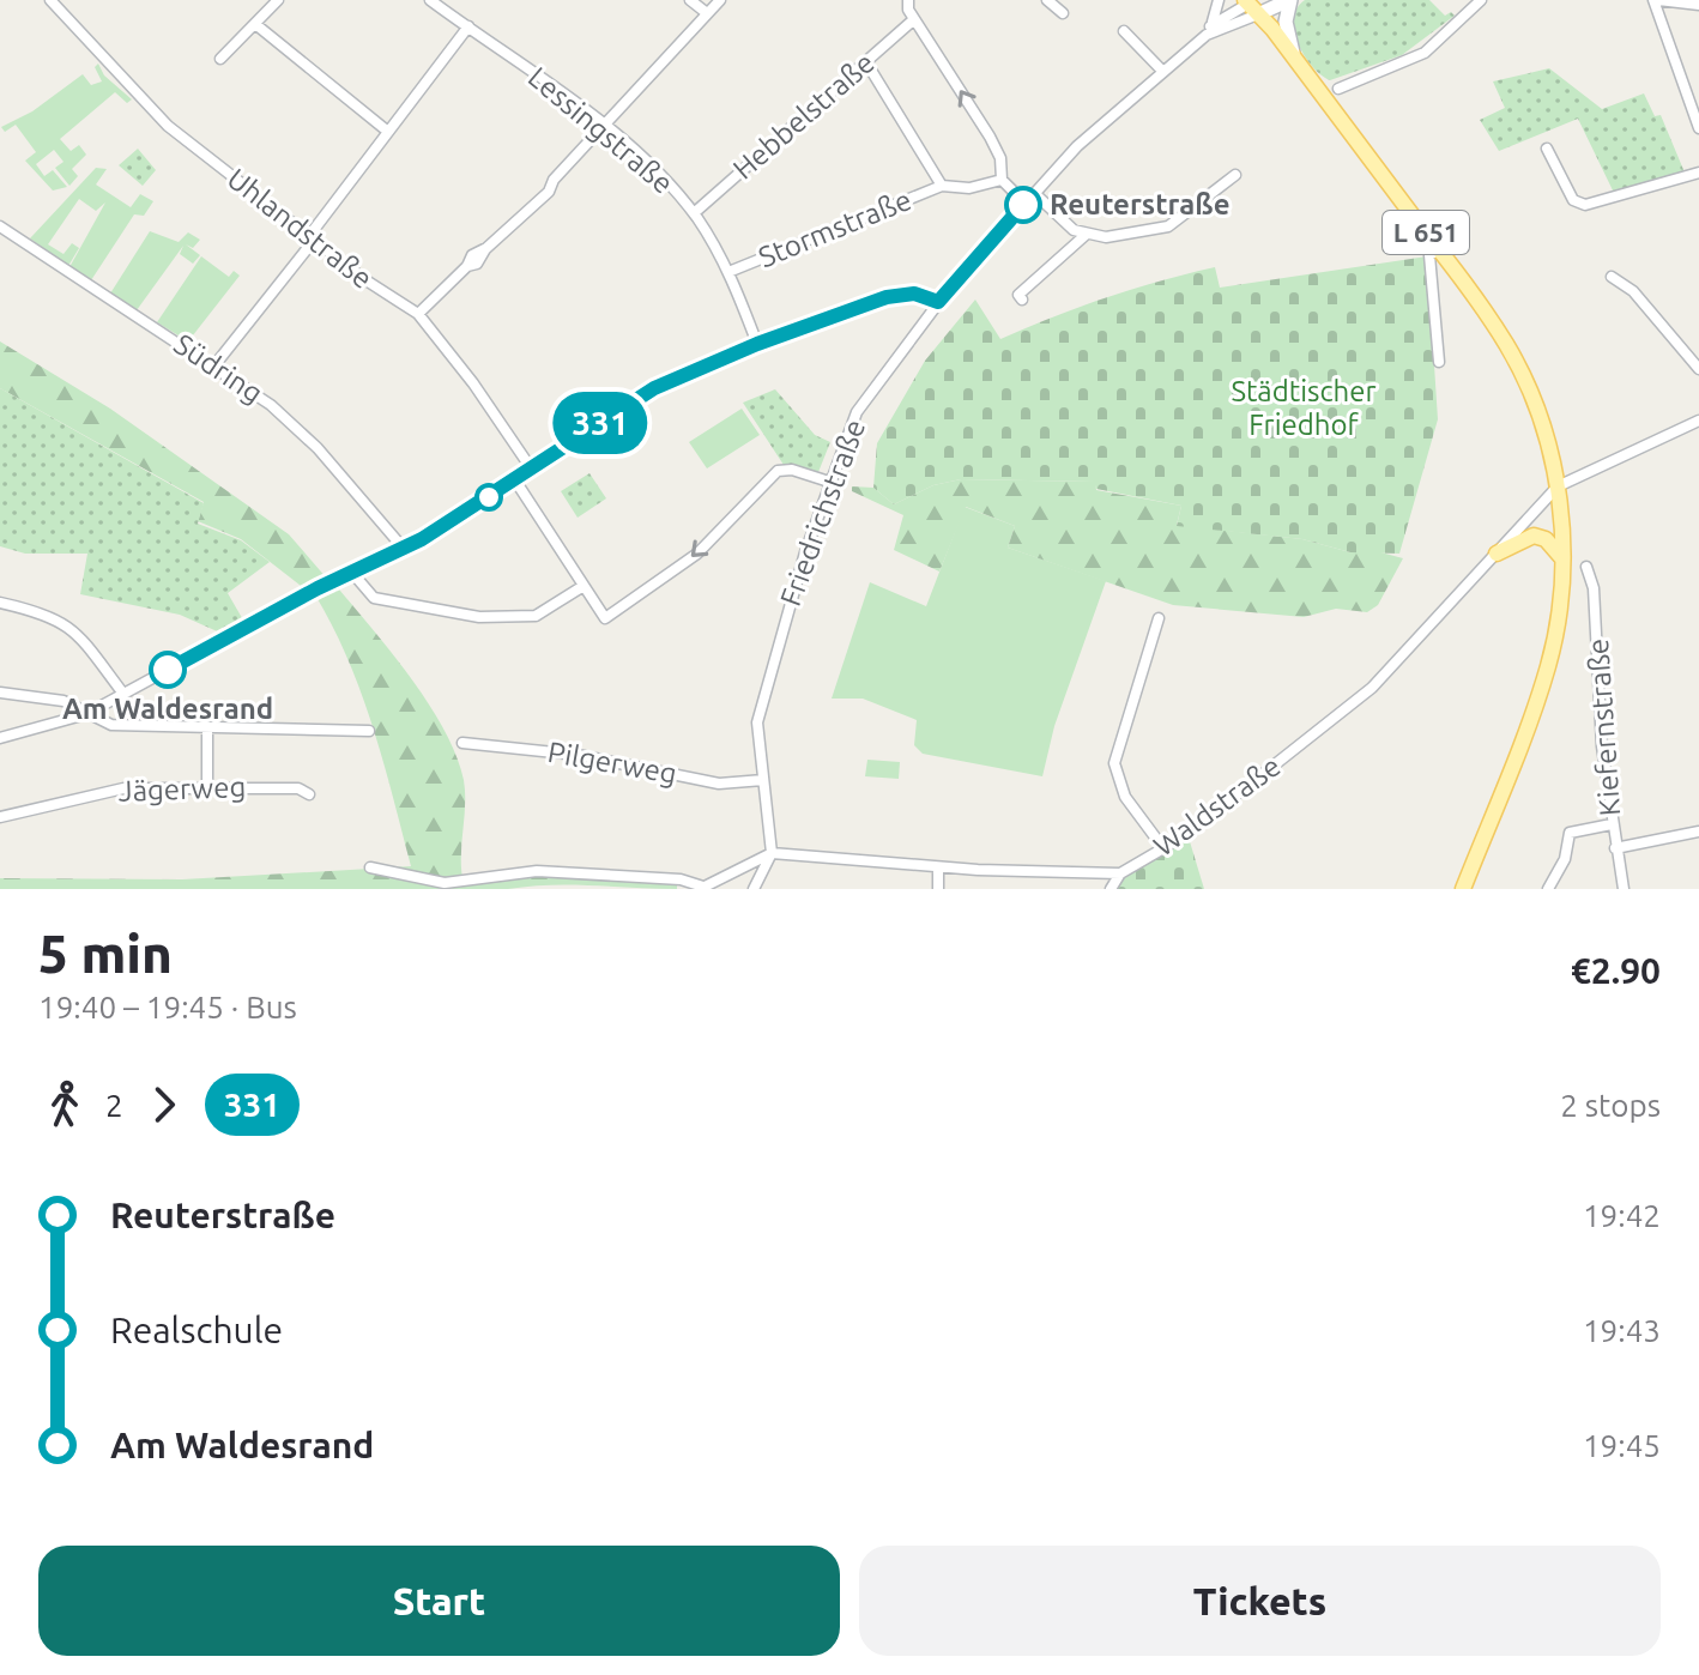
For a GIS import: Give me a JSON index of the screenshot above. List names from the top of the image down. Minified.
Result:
{"streets":{"main road":["L 651"],"street":["Hebbelstraße","Lessingstraße","Uhlandstraße","Stormstraße","Südring","Friedrichstraße","Kiefernstraße","Pilgerweg","Jägerweg","Waldstraße"]},"crossings":[["Hebbelstraße","Lessingstraße"],["Lessingstraße","Stormstraße"],["L 651","Friedrichstraße"],["L 651","Waldstraße"],["Friedrichstraße","Pilgerweg"]],"parks":["Städtischer Friedhof"],"places":["Reuterstraße","Am Waldesrand"],"lines":["bus line 331"],"page":{"on_map":"331","heading":["5 min","19:40 – 19:45 · Bus","€2.90"],"legs":["2","331","2 stops"],"list":[{"name":"Reuterstraße","value":"19:42"},{"name":"Realschule","value":"19:43"},{"name":"Am Waldesrand","value":"19:45"}],"buttons":["Start","Tickets"]}}
